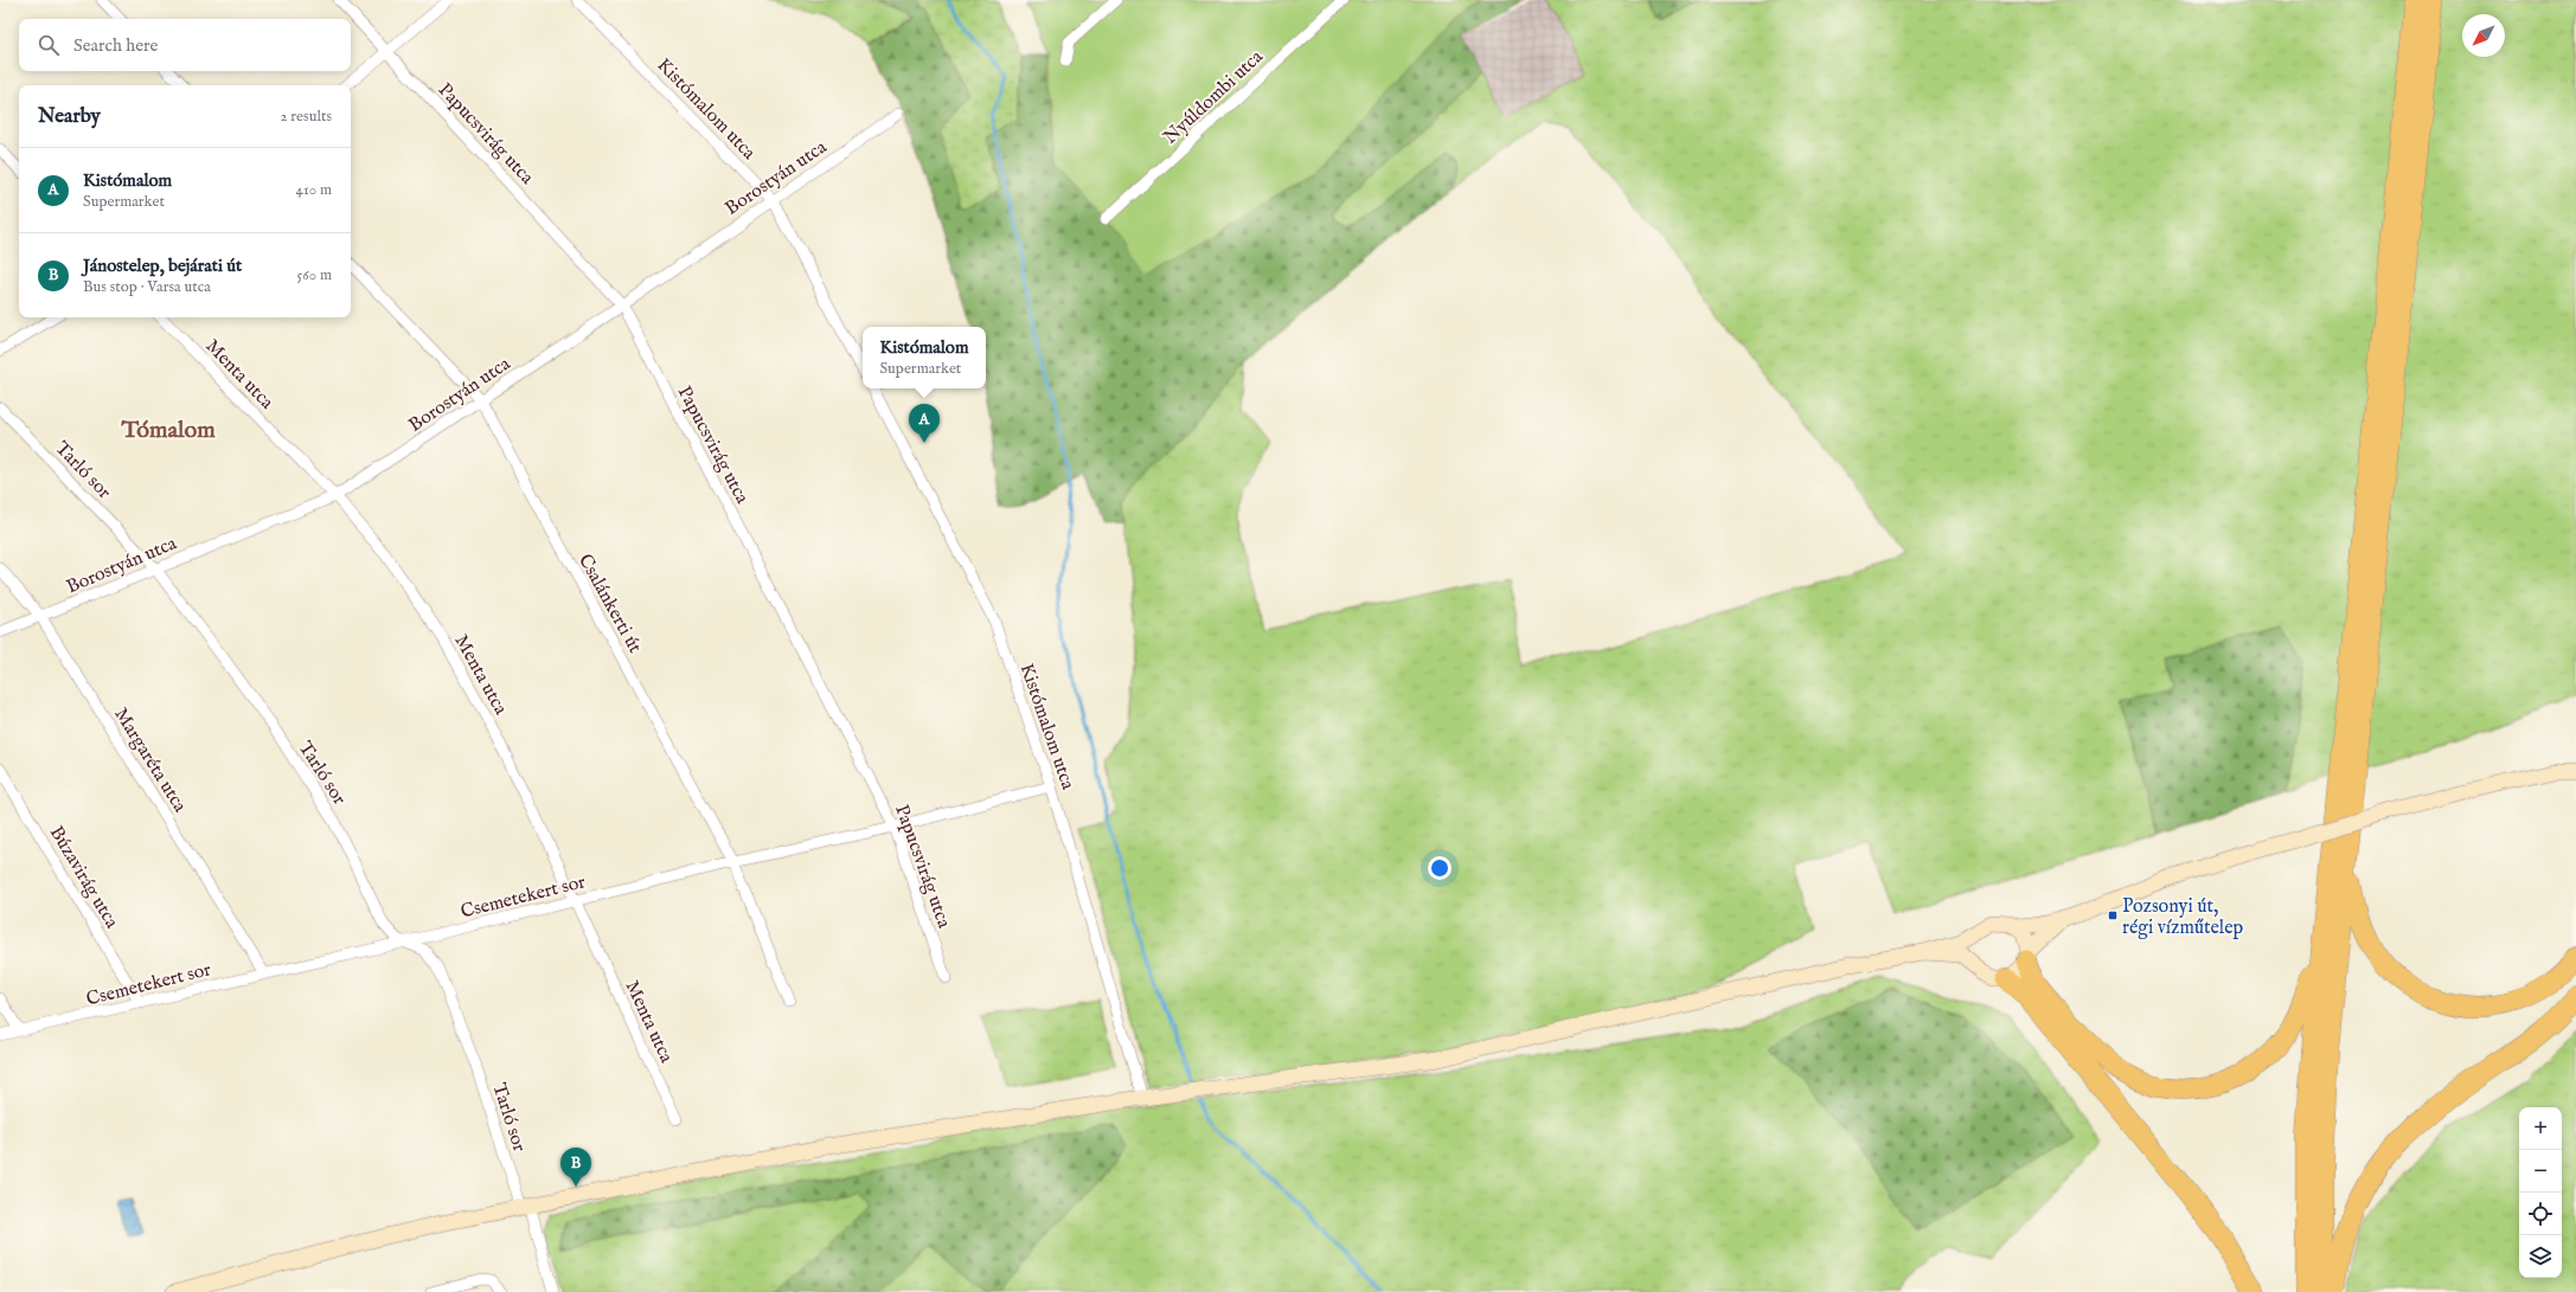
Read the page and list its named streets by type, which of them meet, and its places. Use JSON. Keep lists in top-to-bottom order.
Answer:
{
  "streets": {
    "street": [
      "Nyúldombi utca",
      "Kistómalom utca",
      "Papucsvirág utca",
      "Borostyán utca",
      "Menta utca",
      "Tarló sor",
      "Csalánkerti út",
      "Margaréta utca",
      "Búzavirág utca",
      "Csemetekert sor"
    ]
  },
  "crossings": [
    ["Kistómalom utca", "Borostyán utca"],
    ["Kistómalom utca", "Csemetekert sor"],
    ["Papucsvirág utca", "Borostyán utca"],
    ["Papucsvirág utca", "Csemetekert sor"],
    ["Borostyán utca", "Menta utca"],
    ["Borostyán utca", "Tarló sor"],
    ["Borostyán utca", "Csalánkerti út"],
    ["Borostyán utca", "Margaréta utca"],
    ["Menta utca", "Csemetekert sor"],
    ["Tarló sor", "Csemetekert sor"],
    ["Csalánkerti út", "Csemetekert sor"],
    ["Margaréta utca", "Csemetekert sor"],
    ["Búzavirág utca", "Csemetekert sor"]
  ],
  "districts": ["Tómalom"],
  "places": {
    "transit": ["Pozsonyi út, régi vízműtelep"]
  },
  "north": "bottom left",
  "page": {
    "search": "Search here",
    "heading": ["Nearby", "2 results"],
    "list": [
      {
        "mark": "A",
        "name": "Kistómalom",
        "note": "Supermarket",
        "value": "410 m"
      },
      {
        "mark": "B",
        "name": "Jánostelep, bejárati út",
        "note": "Bus stop · Varsa utca",
        "value": "560 m"
      }
    ],
    "popup": ["Kistómalom", "Supermarket"],
    "pins": ["A", "B"],
    "map_buttons": ["+", "−"]
  }
}
